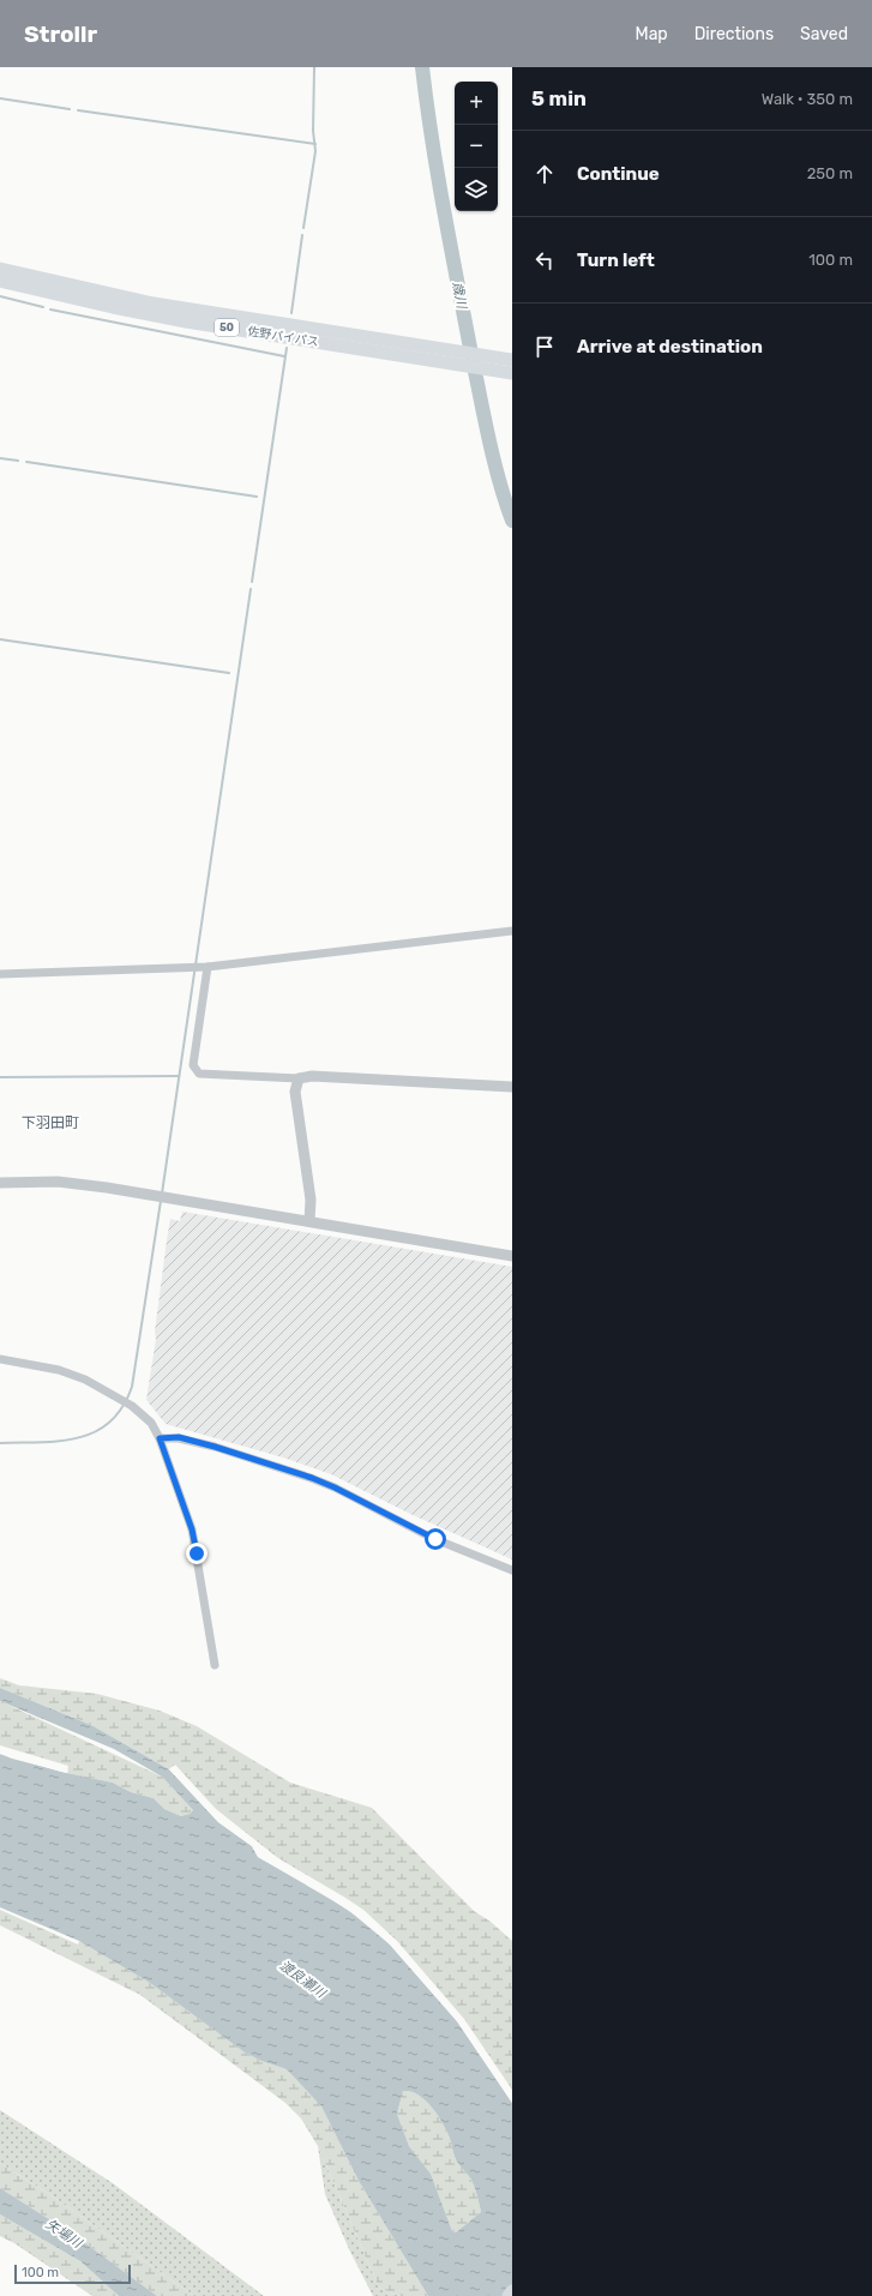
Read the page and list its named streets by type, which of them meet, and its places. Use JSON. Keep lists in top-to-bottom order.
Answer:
{
  "streets": {
    "main road": ["50", "佐野バイパス"]
  },
  "districts": ["下羽田町"],
  "water": ["歳川", "渡良瀬川", "矢場川"],
  "scale_bar": "100 m",
  "page": {
    "header": "Strollr",
    "nav": ["Map", "Directions", "Saved"],
    "heading": ["5 min", "Walk · 350 m"],
    "map_buttons": ["+", "−"],
    "list": [
      ["Continue", "250 m"],
      ["Turn left", "100 m"],
      "Arrive at destination"
    ],
    "scale": "100 m"
  }
}
